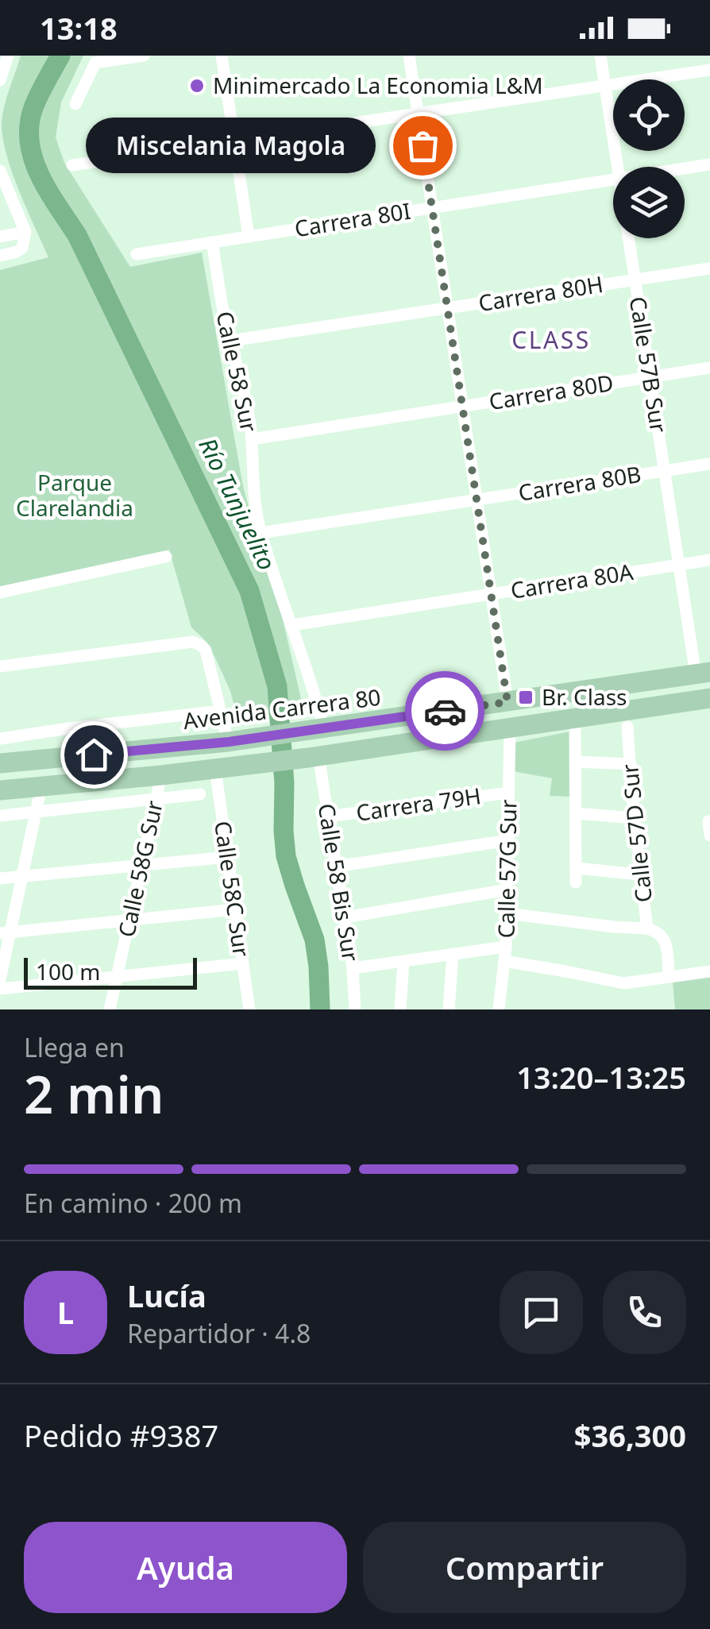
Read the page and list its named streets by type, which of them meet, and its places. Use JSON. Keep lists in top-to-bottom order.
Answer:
{
  "streets": {
    "main road": ["Avenida Carrera 80"],
    "street": [
      "Carrera 80I",
      "Carrera 80H",
      "Calle 57B Sur",
      "Calle 58 Sur",
      "Carrera 80D",
      "Carrera 80B",
      "Carrera 80A",
      "Carrera 79H",
      "Calle 57D Sur",
      "Calle 58G Sur",
      "Calle 57G Sur",
      "Calle 58 Bis Sur",
      "Calle 58C Sur"
    ]
  },
  "crossings": [
    ["Carrera 80I", "Calle 58 Sur"],
    ["Carrera 80H", "Calle 57B Sur"],
    ["Carrera 80H", "Calle 58 Sur"],
    ["Calle 57B Sur", "Carrera 80D"],
    ["Calle 57B Sur", "Carrera 80B"],
    ["Calle 57B Sur", "Carrera 80A"],
    ["Calle 57B Sur", "Avenida Carrera 80"],
    ["Calle 58 Sur", "Carrera 80D"],
    ["Calle 58 Sur", "Carrera 80B"],
    ["Calle 58 Sur", "Carrera 80A"],
    ["Calle 58 Sur", "Avenida Carrera 80"],
    ["Carrera 79H", "Calle 57G Sur"],
    ["Carrera 79H", "Calle 58 Bis Sur"]
  ],
  "districts": ["CLASS"],
  "water": ["Río Tunjuelito"],
  "parks": ["Parque Clarelandia"],
  "places": {
    "other": ["Minimercado La Economia L&M", "Miscelania Magola"],
    "transit": ["Br. Class"]
  },
  "scale_bar": "100 m",
  "page": {
    "status": "13:18",
    "bubble": "Miscelania Magola",
    "scale": "100 m",
    "heading": ["2 min", "Llega en", "13:20–13:25"],
    "panel": [
      "Lucía",
      "Repartidor · 4.8",
      "Pedido #9387",
      "$36,300"
    ],
    "bar": "En camino · 200 m",
    "round": "L",
    "buttons": ["Ayuda", "Compartir"]
  }
}
